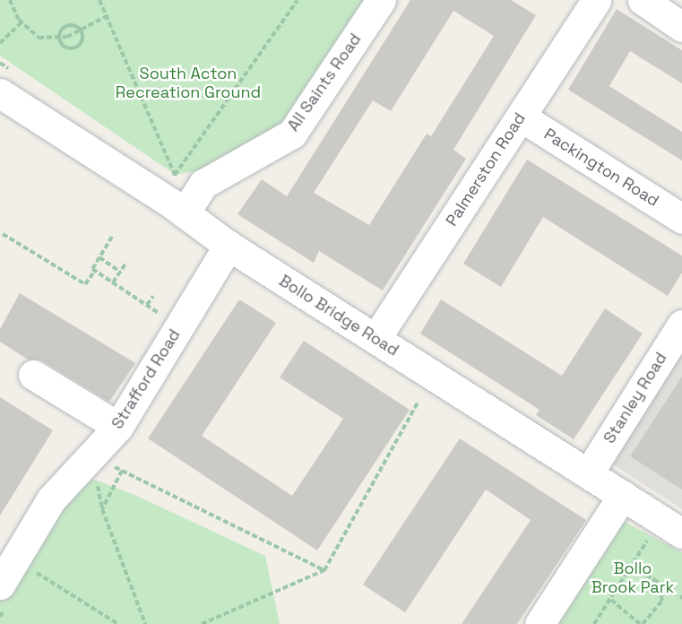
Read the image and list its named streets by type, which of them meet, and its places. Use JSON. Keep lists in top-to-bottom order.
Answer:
{
  "streets": {
    "street": [
      "All Saints Road",
      "Packington Road",
      "Palmerston Road",
      "Bollo Bridge Road",
      "Strafford Road",
      "Stanley Road"
    ]
  },
  "crossings": [
    ["All Saints Road", "Bollo Bridge Road"],
    ["Packington Road", "Palmerston Road"],
    ["Palmerston Road", "Bollo Bridge Road"],
    ["Bollo Bridge Road", "Strafford Road"],
    ["Bollo Bridge Road", "Stanley Road"]
  ],
  "parks": ["South Acton Recreation Ground", "Bollo Brook Park"]
}
